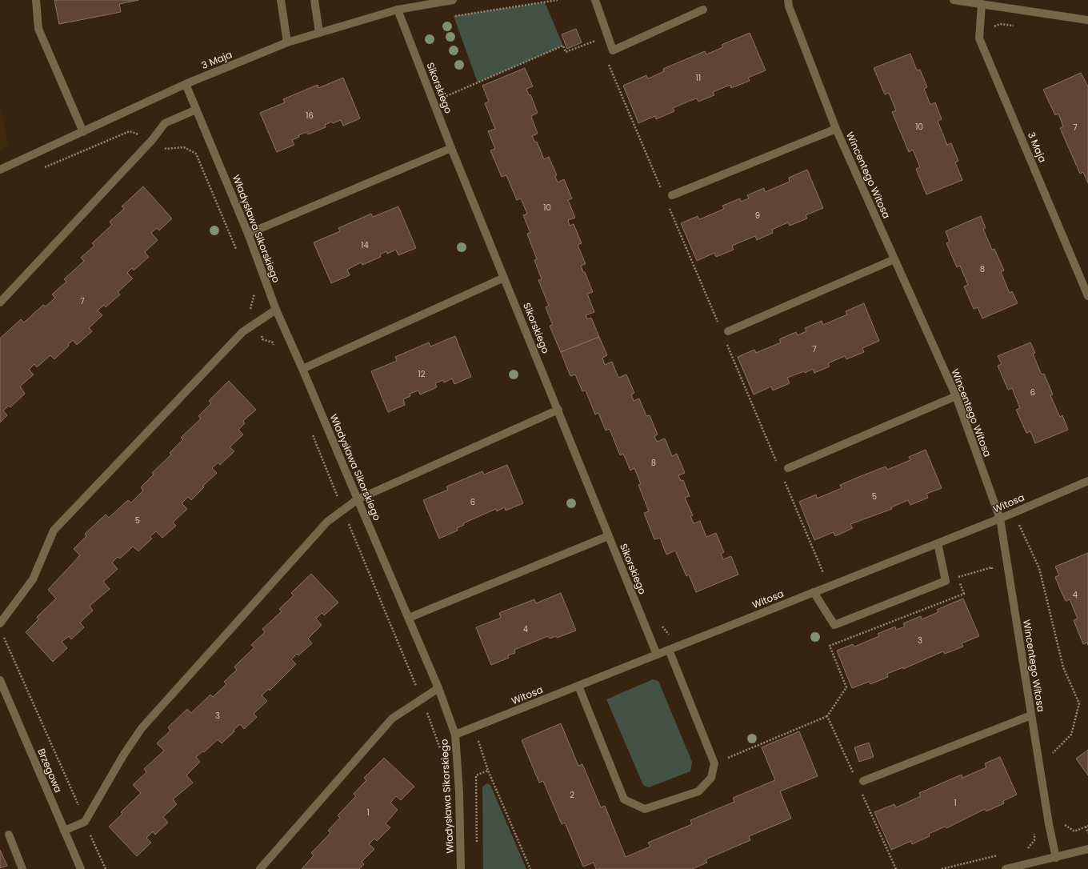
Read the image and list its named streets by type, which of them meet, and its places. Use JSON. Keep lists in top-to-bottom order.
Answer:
{
  "streets": {
    "street": [
      "3 Maja",
      "Sikorskiego",
      "Wincentego Witosa",
      "Władysława Sikorskiego",
      "Witosa",
      "Brzegowa"
    ]
  },
  "crossings": [
    ["3 Maja", "Sikorskiego"],
    ["3 Maja", "Władysława Sikorskiego"],
    ["Sikorskiego", "Witosa"],
    ["Wincentego Witosa", "Witosa"],
    ["Władysława Sikorskiego", "Witosa"]
  ],
  "house_numbers": [
    "11",
    "16",
    "10",
    "7",
    "10",
    "9",
    "14",
    "8",
    "7",
    "7",
    "12",
    "6",
    "8",
    "5",
    "6",
    "5",
    "4",
    "4",
    "3",
    "3",
    "2",
    "1",
    "1"
  ]
}
